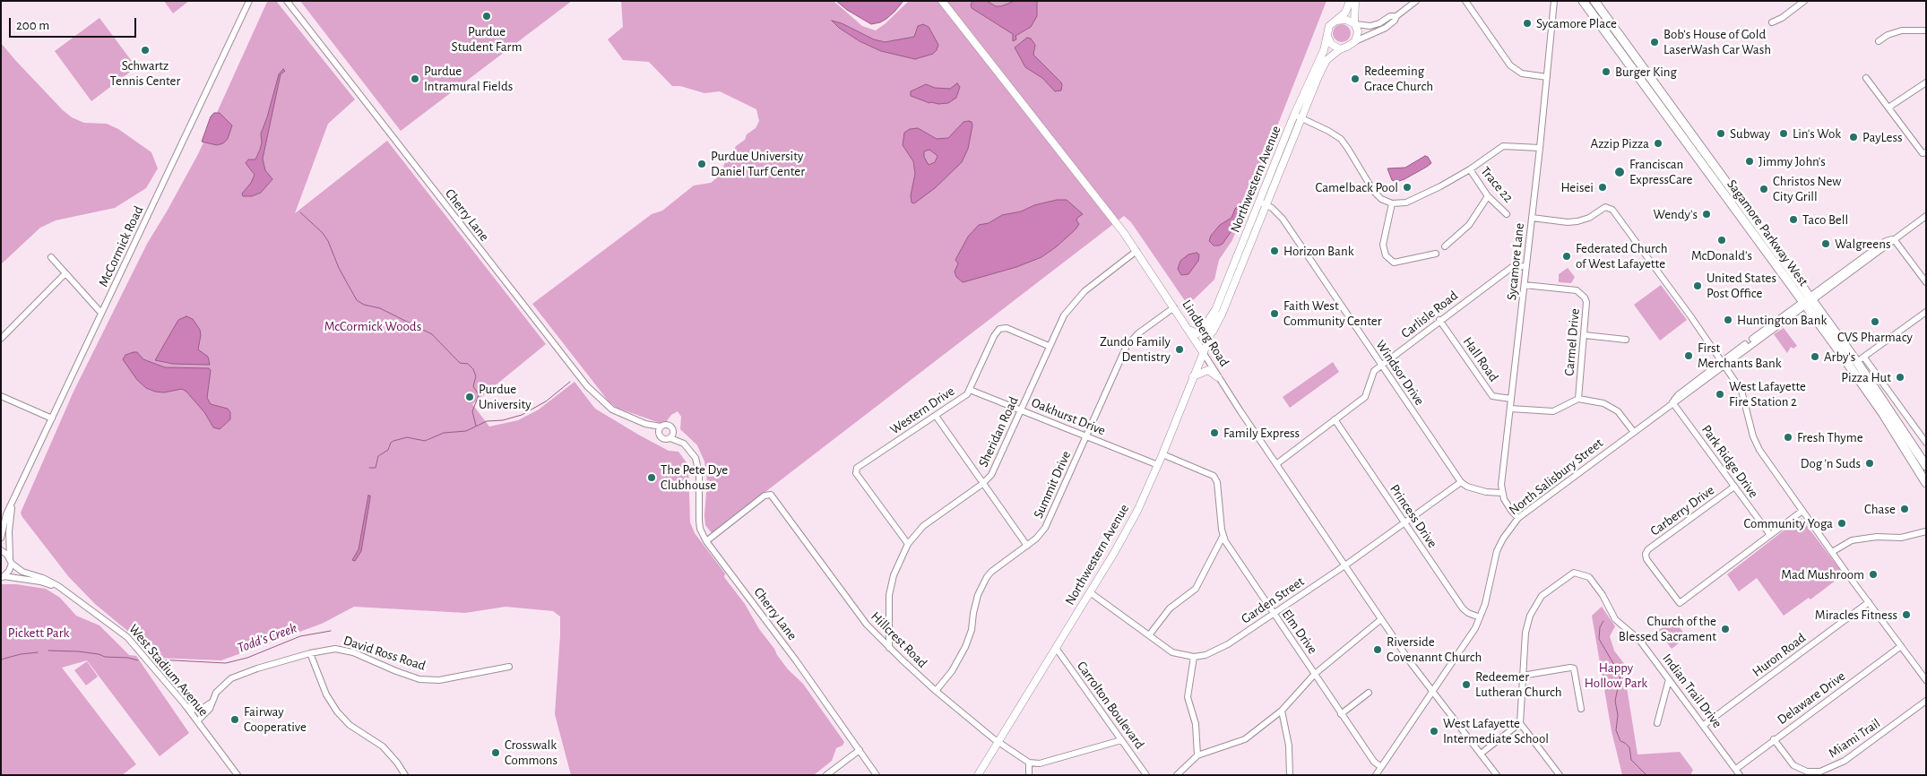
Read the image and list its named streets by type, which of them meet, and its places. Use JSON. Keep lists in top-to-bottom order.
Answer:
{
  "streets": {
    "highway": ["Sagamore Parkway West"],
    "main road": ["Northwestern Avenue", "Lindberg Road"],
    "street": [
      "Trace 22",
      "Cherry Lane",
      "McCormick Road",
      "Sycamore Lane",
      "Carlisle Road",
      "Carmel Drive",
      "Hall Road",
      "Windsor Drive",
      "Western Drive",
      "Oakhurst Drive",
      "Sheridan Road",
      "Park Ridge Drive",
      "North Salisbury Street",
      "Summit Drive",
      "Carberry Drive",
      "Princess Drive",
      "Garden Street",
      "Elm Drive",
      "Hillcrest Road",
      "David Ross Road",
      "Huron Road",
      "West Stadium Avenue",
      "Indian Trail Drive",
      "Delaware Drive",
      "Carrolton Boulevard",
      "Miami Trail"
    ]
  },
  "crossings": [
    ["Northwestern Avenue", "Lindberg Road"],
    ["Northwestern Avenue", "Windsor Drive"],
    ["Northwestern Avenue", "Oakhurst Drive"],
    ["Northwestern Avenue", "Garden Street"],
    ["Northwestern Avenue", "Elm Drive"],
    ["Northwestern Avenue", "Hillcrest Road"],
    ["Northwestern Avenue", "Carrolton Boulevard"],
    ["Cherry Lane", "Hillcrest Road"],
    ["Sagamore Parkway West", "North Salisbury Street"],
    ["McCormick Road", "West Stadium Avenue"],
    ["Sycamore Lane", "Carlisle Road"],
    ["Sycamore Lane", "Carmel Drive"],
    ["Sycamore Lane", "Hall Road"],
    ["Carlisle Road", "Lindberg Road"],
    ["Carlisle Road", "Hall Road"],
    ["Carlisle Road", "Windsor Drive"],
    ["Carlisle Road", "Princess Drive"],
    ["Lindberg Road", "Sheridan Road"],
    ["Lindberg Road", "North Salisbury Street"],
    ["Lindberg Road", "Summit Drive"],
    ["Lindberg Road", "Garden Street"],
    ["Windsor Drive", "Garden Street"],
    ["Western Drive", "Oakhurst Drive"],
    ["Western Drive", "Sheridan Road"],
    ["Oakhurst Drive", "Sheridan Road"],
    ["Oakhurst Drive", "Summit Drive"],
    ["Sheridan Road", "Hillcrest Road"],
    ["Park Ridge Drive", "North Salisbury Street"],
    ["Park Ridge Drive", "Carberry Drive"],
    ["North Salisbury Street", "Princess Drive"],
    ["North Salisbury Street", "Elm Drive"],
    ["Summit Drive", "Hillcrest Road"],
    ["Princess Drive", "Garden Street"],
    ["Garden Street", "Elm Drive"],
    ["David Ross Road", "West Stadium Avenue"],
    ["Huron Road", "Indian Trail Drive"],
    ["Indian Trail Drive", "Delaware Drive"],
    ["Delaware Drive", "Miami Trail"]
  ],
  "water": ["Todd's Creek"],
  "parks": ["McCormick Woods", "Pickett Park", "Happy Hollow Park"],
  "places": [
    "Purdue Student Farm",
    "Sycamore Place",
    "Bob's House of Gold LaserWash Car Wash",
    "Schwartz Tennis Center",
    "Burger King",
    "Purdue Intramural Fields",
    "Redeeming Grace Church",
    "Subway",
    "Lin's Wok",
    "PayLess",
    "Azzip Pizza",
    "Jimmy John's",
    "Purdue University Daniel Turf Center",
    "Franciscan ExpressCare",
    "Camelback Pool",
    "Heisei",
    "Christos New City Grill",
    "Wendy's",
    "Taco Bell",
    "McDonald's",
    "Walgreens",
    "Horizon Bank",
    "Federated Church of West Lafayette",
    "United States Post Office",
    "Faith West Community Center",
    "Huntington Bank",
    "CVS Pharmacy",
    "Zundo Family Dentistry",
    "First Merchants Bank",
    "Arby's",
    "Pizza Hut",
    "West Lafayette Fire Station 2",
    "Purdue University",
    "Family Express",
    "Fresh Thyme",
    "Dog 'n Suds",
    "The Pete Dye Clubhouse",
    "Chase",
    "Community Yoga",
    "Mad Mushroom",
    "Miracles Fitness",
    "Church of the Blessed Sacrament",
    "Riverside Covenannt Church",
    "Redeemer Lutheran Church",
    "Fairway Cooperative",
    "West Lafayette Intermediate School",
    "Crosswalk Commons"
  ],
  "scale_bar": "200 m"
}
